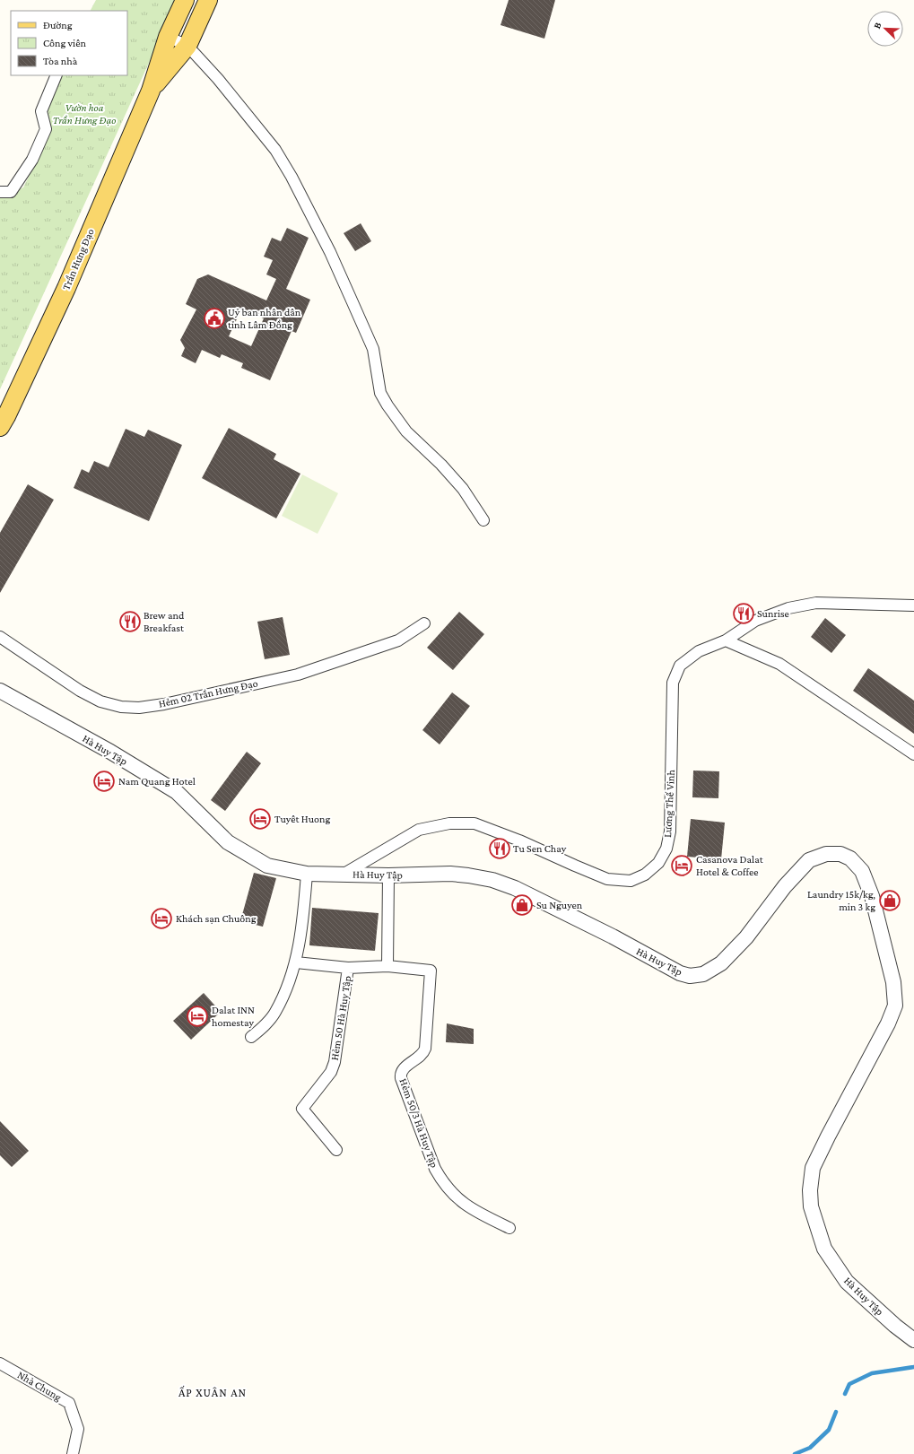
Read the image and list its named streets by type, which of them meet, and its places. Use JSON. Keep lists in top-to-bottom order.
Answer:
{
  "streets": {
    "main road": ["Trần Hưng Đạo"],
    "street": [
      "Hẻm 02 Trần Hưng Đạo",
      "Hà Huy Tập",
      "Lương Thế Vinh",
      "Hẻm 50 Hà Huy Tập",
      "Hẻm 50/3 Hà Huy Tập",
      "Nhà Chung"
    ]
  },
  "crossings": [
    ["Hà Huy Tập", "Lương Thế Vinh"],
    ["Hẻm 50 Hà Huy Tập", "Hẻm 50/3 Hà Huy Tập"]
  ],
  "districts": ["ẤP XUÂN AN"],
  "parks": ["Vườn hoa Trần Hưng Đạo"],
  "places": {
    "public building": ["Uỷ ban nhân dân tỉnh Lâm Đồng"],
    "restaurant": ["Sunrise", "Brew and Breakfast", "Tu Sen Chay"],
    "hotel": [
      "Nam Quang Hotel",
      "Tuyêt Huong",
      "Casanova Dalat Hotel & Coffee",
      "Khách sạn Chuông",
      "Dalat INN homestay"
    ],
    "shop": ["Laundry 15k/kg, min 3 kg", "Su Nguyen"]
  },
  "legend": ["Đường", "Công viên", "Tòa nhà"],
  "north": "top left"
}
